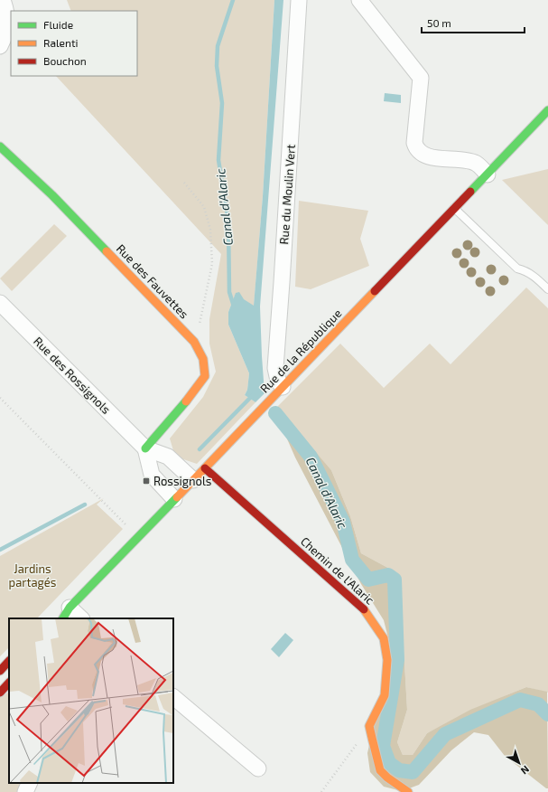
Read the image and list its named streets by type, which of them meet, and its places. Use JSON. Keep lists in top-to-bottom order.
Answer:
{
  "streets": {
    "street": [
      "Rue du Moulin Vert",
      "Rue des Fauvettes",
      "Rue de la République",
      "Rue des Rossignols",
      "Chemin de l'Alaric"
    ]
  },
  "crossings": [
    ["Rue du Moulin Vert", "Rue de la République"],
    ["Rue des Fauvettes", "Rue des Rossignols"],
    ["Rue de la République", "Rue des Rossignols"],
    ["Rue de la République", "Chemin de l'Alaric"]
  ],
  "water": ["Canal d'Alaric"],
  "parks": ["Jardins partagés"],
  "places": {
    "transit": ["Rossignols"]
  },
  "legend": ["Fluide", "Ralenti", "Bouchon"],
  "scale_bar": "50 m",
  "north": "bottom right"
}
